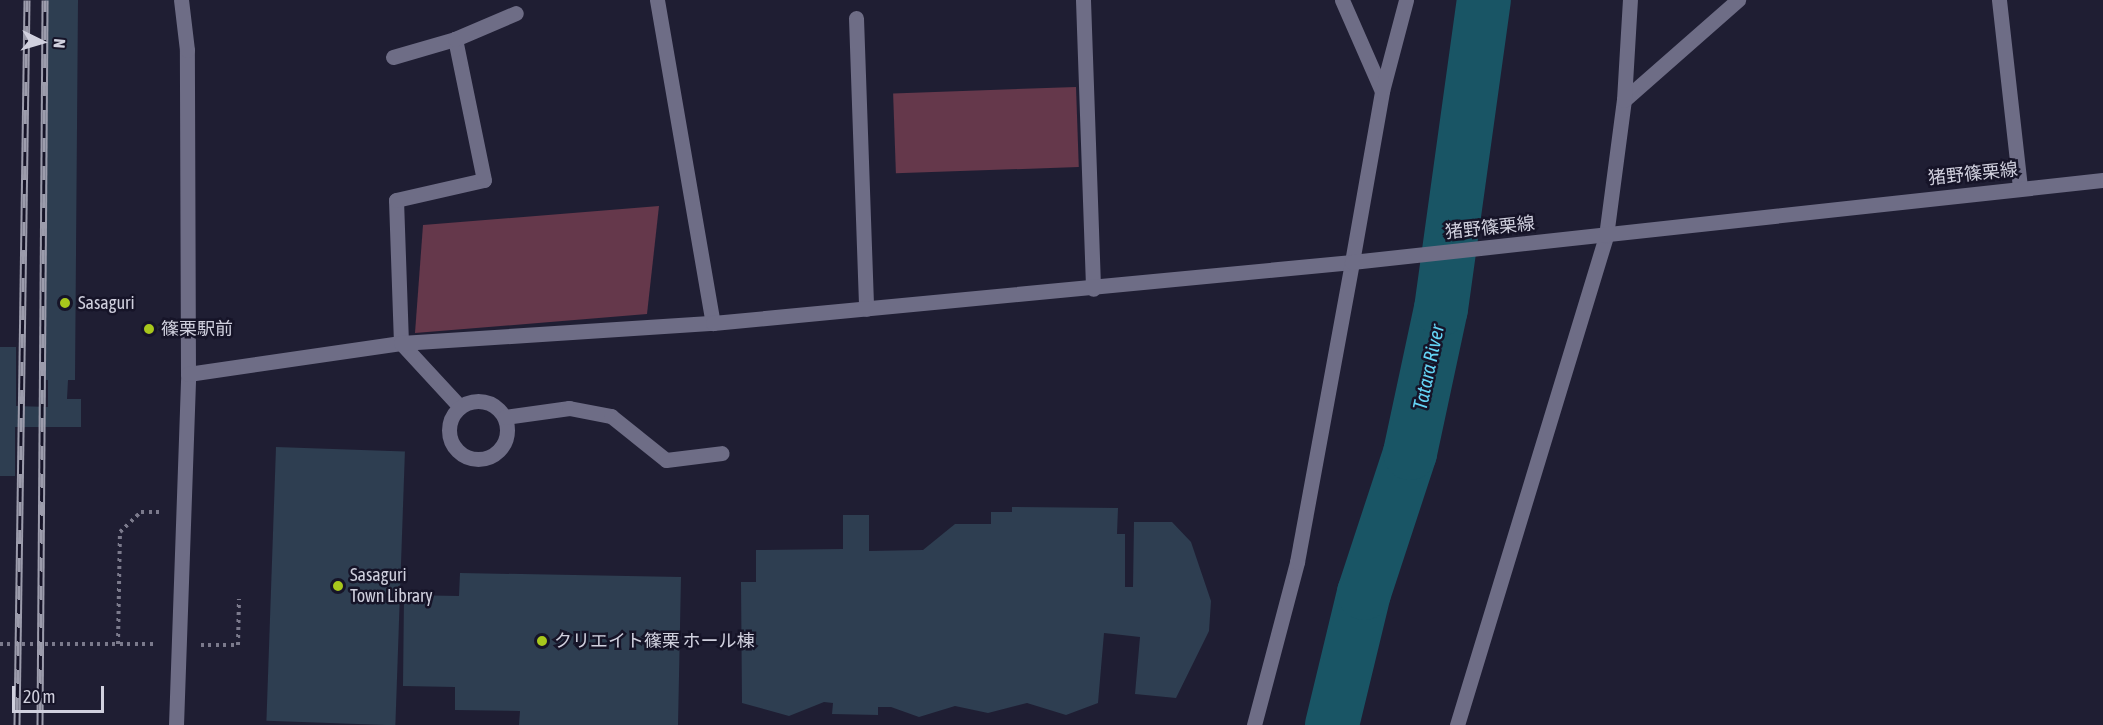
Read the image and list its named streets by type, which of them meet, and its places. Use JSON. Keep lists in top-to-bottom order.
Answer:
{
  "streets": {
    "street": ["猪野篠栗線"]
  },
  "water": ["Tatara River"],
  "places": [
    "Sasaguri",
    "篠栗駅前",
    "Sasaguri Town Library",
    "クリエイト篠栗 ホール棟"
  ],
  "scale_bar": "20 m",
  "north": "right"
}
